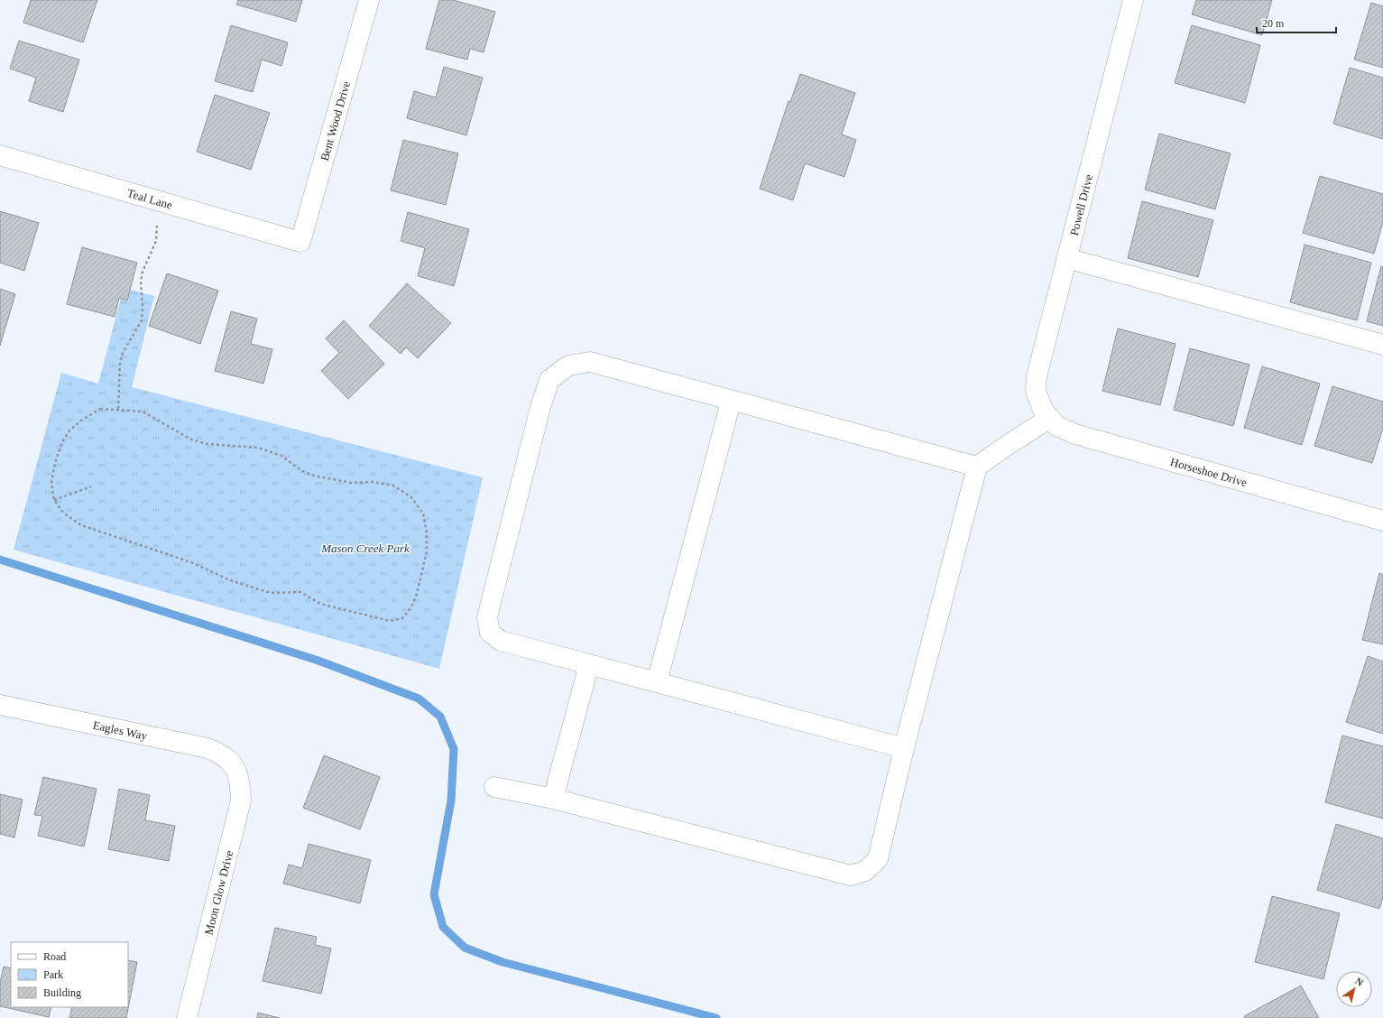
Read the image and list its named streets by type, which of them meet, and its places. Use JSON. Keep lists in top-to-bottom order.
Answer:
{
  "streets": {
    "street": [
      "Bent Wood Drive",
      "Teal Lane",
      "Powell Drive",
      "Horseshoe Drive",
      "Eagles Way",
      "Moon Glow Drive"
    ]
  },
  "crossings": [
    ["Bent Wood Drive", "Teal Lane"],
    ["Powell Drive", "Horseshoe Drive"],
    ["Eagles Way", "Moon Glow Drive"]
  ],
  "parks": ["Mason Creek Park"],
  "legend": ["Road", "Park", "Building"],
  "scale_bar": "20 m",
  "north": "top right"
}
